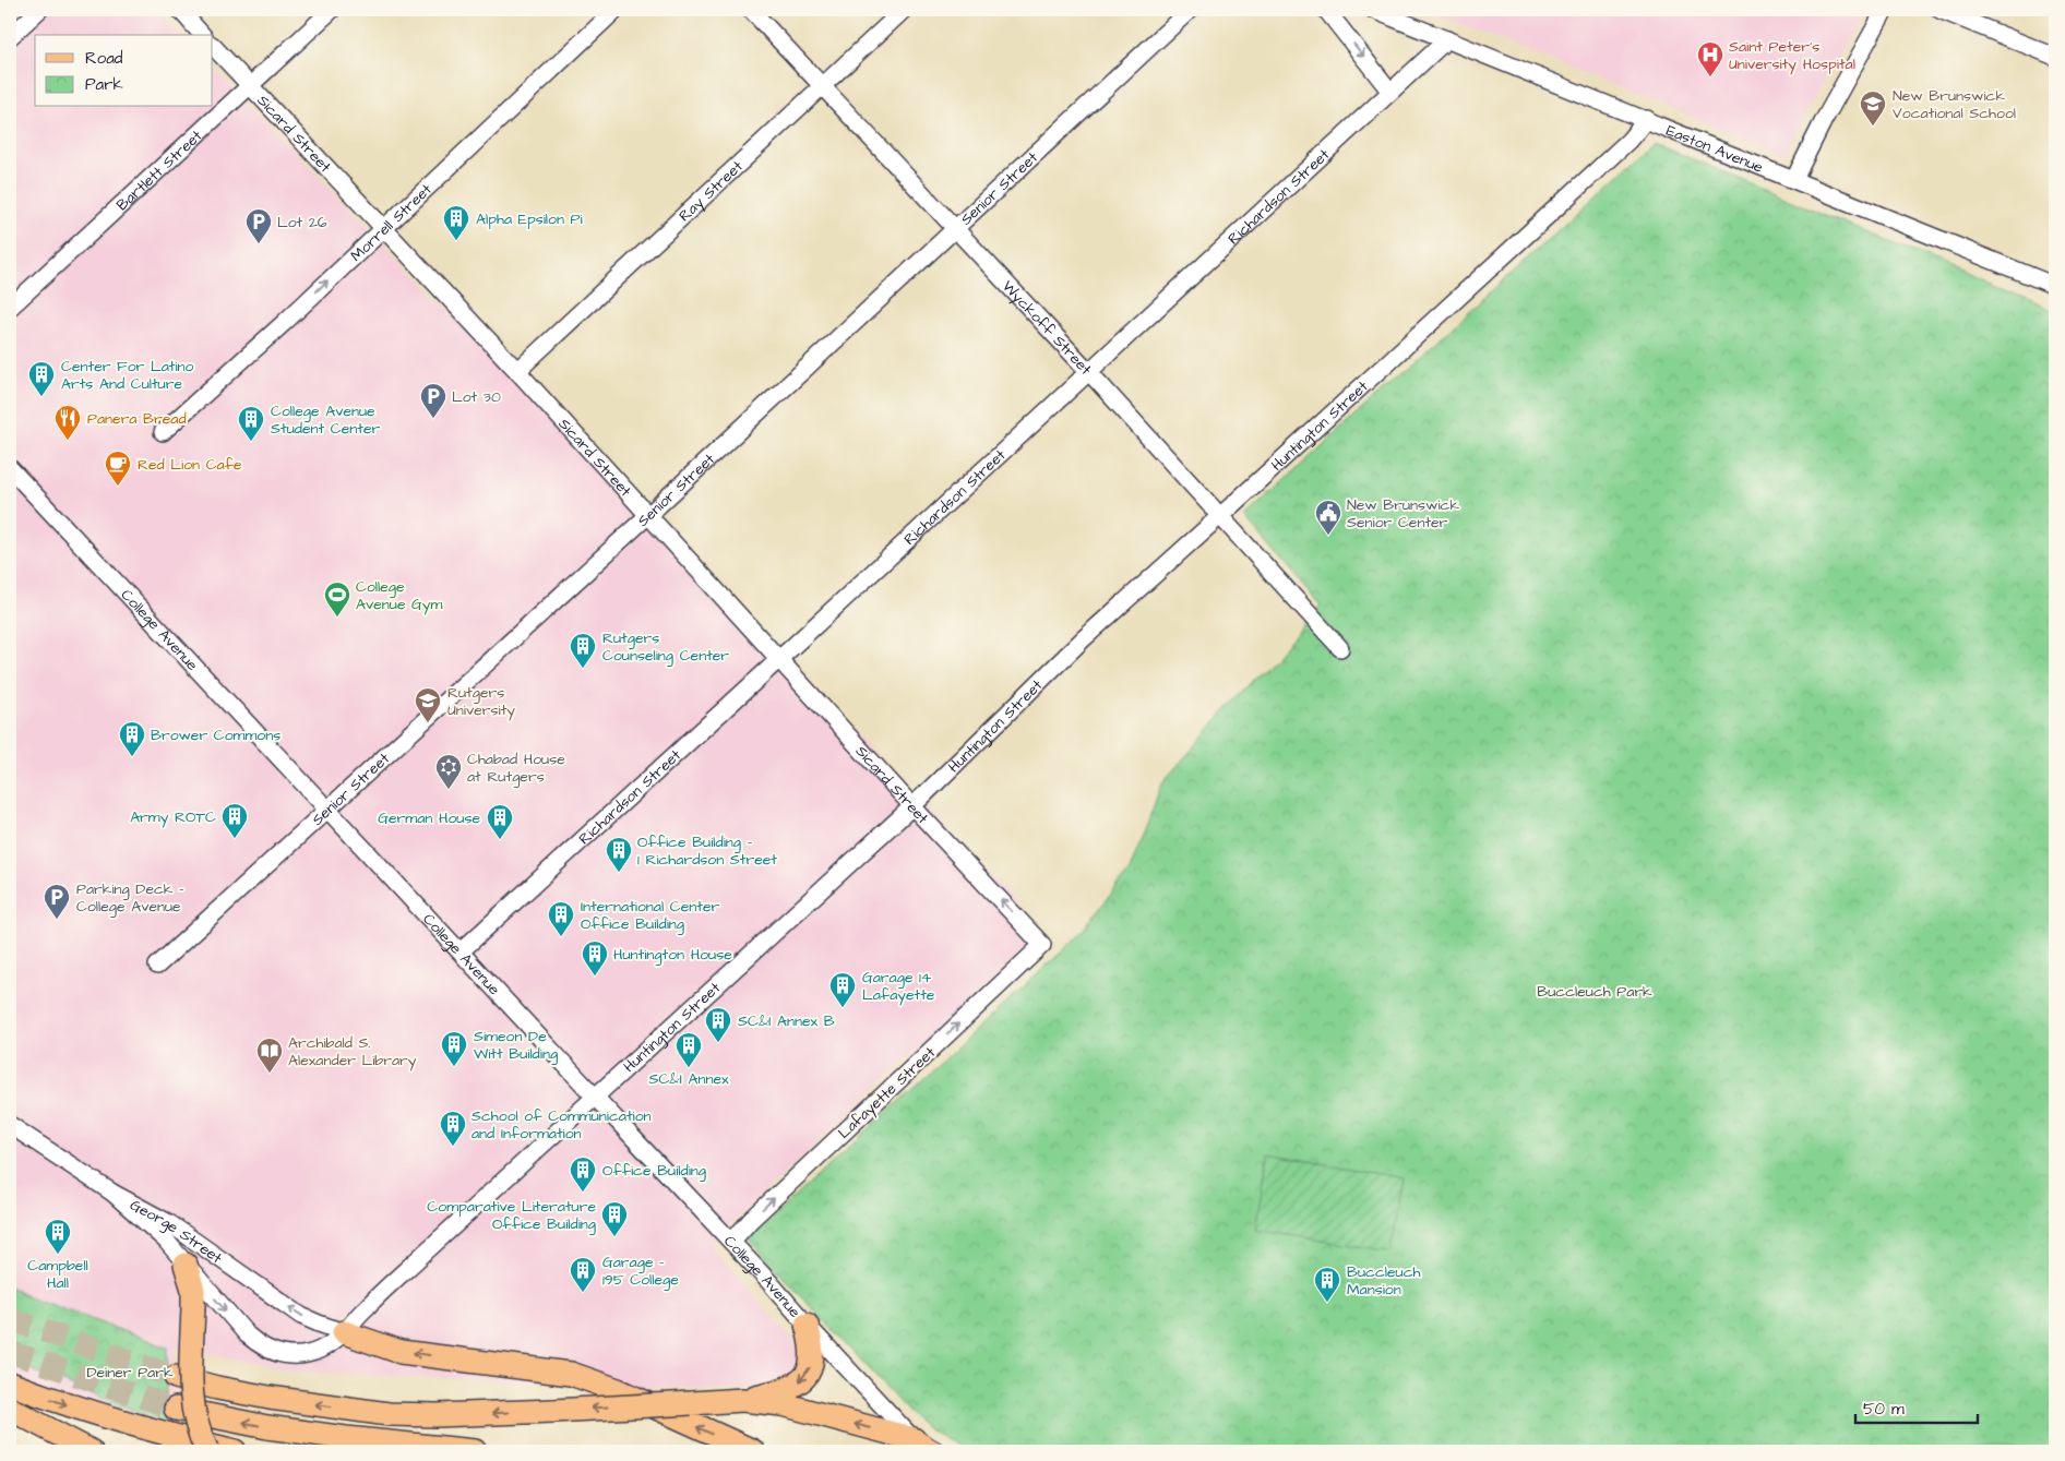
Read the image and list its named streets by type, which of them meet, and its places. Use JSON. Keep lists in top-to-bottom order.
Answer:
{
  "streets": {
    "street": [
      "Sicard Street",
      "Easton Avenue",
      "Bartlett Street",
      "Senior Street",
      "Ray Street",
      "Richardson Street",
      "Morrell Street",
      "Wyckoff Street",
      "Huntington Street",
      "College Avenue",
      "Lafayette Street",
      "George Street"
    ]
  },
  "crossings": [
    ["Sicard Street", "Bartlett Street"],
    ["Sicard Street", "Senior Street"],
    ["Sicard Street", "Ray Street"],
    ["Sicard Street", "Richardson Street"],
    ["Sicard Street", "Morrell Street"],
    ["Sicard Street", "Huntington Street"],
    ["Sicard Street", "Lafayette Street"],
    ["Easton Avenue", "Richardson Street"],
    ["Easton Avenue", "Huntington Street"],
    ["Senior Street", "Wyckoff Street"],
    ["Senior Street", "College Avenue"],
    ["Ray Street", "Wyckoff Street"],
    ["Richardson Street", "Wyckoff Street"],
    ["Richardson Street", "College Avenue"],
    ["Wyckoff Street", "Huntington Street"],
    ["Huntington Street", "College Avenue"],
    ["Huntington Street", "George Street"],
    ["College Avenue", "Lafayette Street"]
  ],
  "one_way": ["Morrell Street", "Lafayette Street", "George Street"],
  "parks": ["Buccleuch Park", "Deiner Park"],
  "places": {
    "hospital": ["Saint Peter's University Hospital"],
    "school or university": ["New Brunswick Vocational School", "Rutgers University"],
    "building": [
      "Alpha Epsilon Pi",
      "Center For Latino Arts And Culture",
      "College Avenue Student Center",
      "Rutgers Counseling Center",
      "Brower Commons",
      "Army ROTC",
      "German House",
      "Office Building - 1 Richardson Street",
      "International Center Office Building",
      "Huntington House",
      "Garage 14 Lafayette",
      "SC&I Annex B",
      "Simeon De Witt Building",
      "SC&I Annex",
      "School of Communication and Information",
      "Office Building",
      "Comparative Literature Office Building",
      "Campbell Hall",
      "Garage - 195 College",
      "Buccleuch Mansion"
    ],
    "parking": ["Lot 26", "Lot 30", "Parking Deck - College Avenue"],
    "restaurant": ["Panera Bread"],
    "cafe": ["Red Lion Cafe"],
    "public building": ["New Brunswick Senior Center"],
    "sports": ["College Avenue Gym"],
    "synagogue": ["Chabad House at Rutgers"],
    "library": ["Archibald S. Alexander Library"]
  },
  "legend": ["Road", "Park"],
  "scale_bar": "50 m"
}
